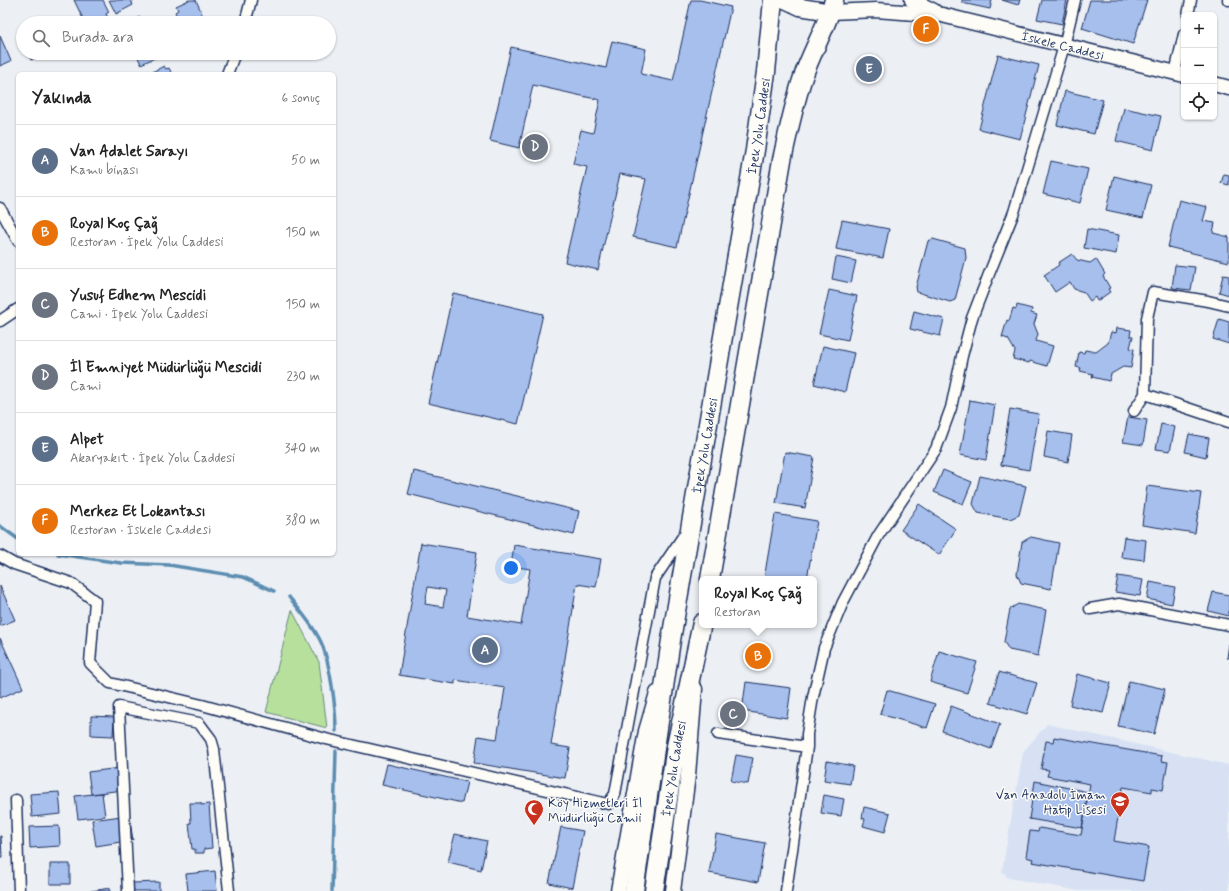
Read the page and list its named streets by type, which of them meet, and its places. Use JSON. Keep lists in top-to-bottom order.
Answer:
{
  "streets": {
    "highway": ["İpek Yolu Caddesi"],
    "street": ["İskele Caddesi"]
  },
  "places": {
    "school or university": ["Van Anadolu İmam Hatip Lisesi"],
    "mosque": ["Köy Hizmetleri İl Müdürlüğü Camii"]
  },
  "page": {
    "map_buttons": ["+", "−"],
    "pins": [
      "F",
      "E",
      "D",
      "A",
      "B",
      "C"
    ],
    "search": "Burada ara",
    "heading": ["Yakında", "6 sonuç"],
    "list": [
      {
        "mark": "A",
        "name": "Van Adalet Sarayı",
        "note": "Kamu binası",
        "value": "50 m"
      },
      {
        "mark": "B",
        "name": "Royal Koç Çağ",
        "note": "Restoran · İpek Yolu Caddesi",
        "value": "150 m"
      },
      {
        "mark": "C",
        "name": "Yusuf Edhem Mescidi",
        "note": "Cami · İpek Yolu Caddesi",
        "value": "150 m"
      },
      {
        "mark": "D",
        "name": "İl Emniyet Müdürlüğü Mescidi",
        "note": "Cami",
        "value": "230 m"
      },
      {
        "mark": "E",
        "name": "Alpet",
        "note": "Akaryakıt · İpek Yolu Caddesi",
        "value": "340 m"
      },
      {
        "mark": "F",
        "name": "Merkez Et Lokantası",
        "note": "Restoran · İskele Caddesi",
        "value": "380 m"
      }
    ],
    "popup": ["Royal Koç Çağ", "Restoran"]
  }
}
